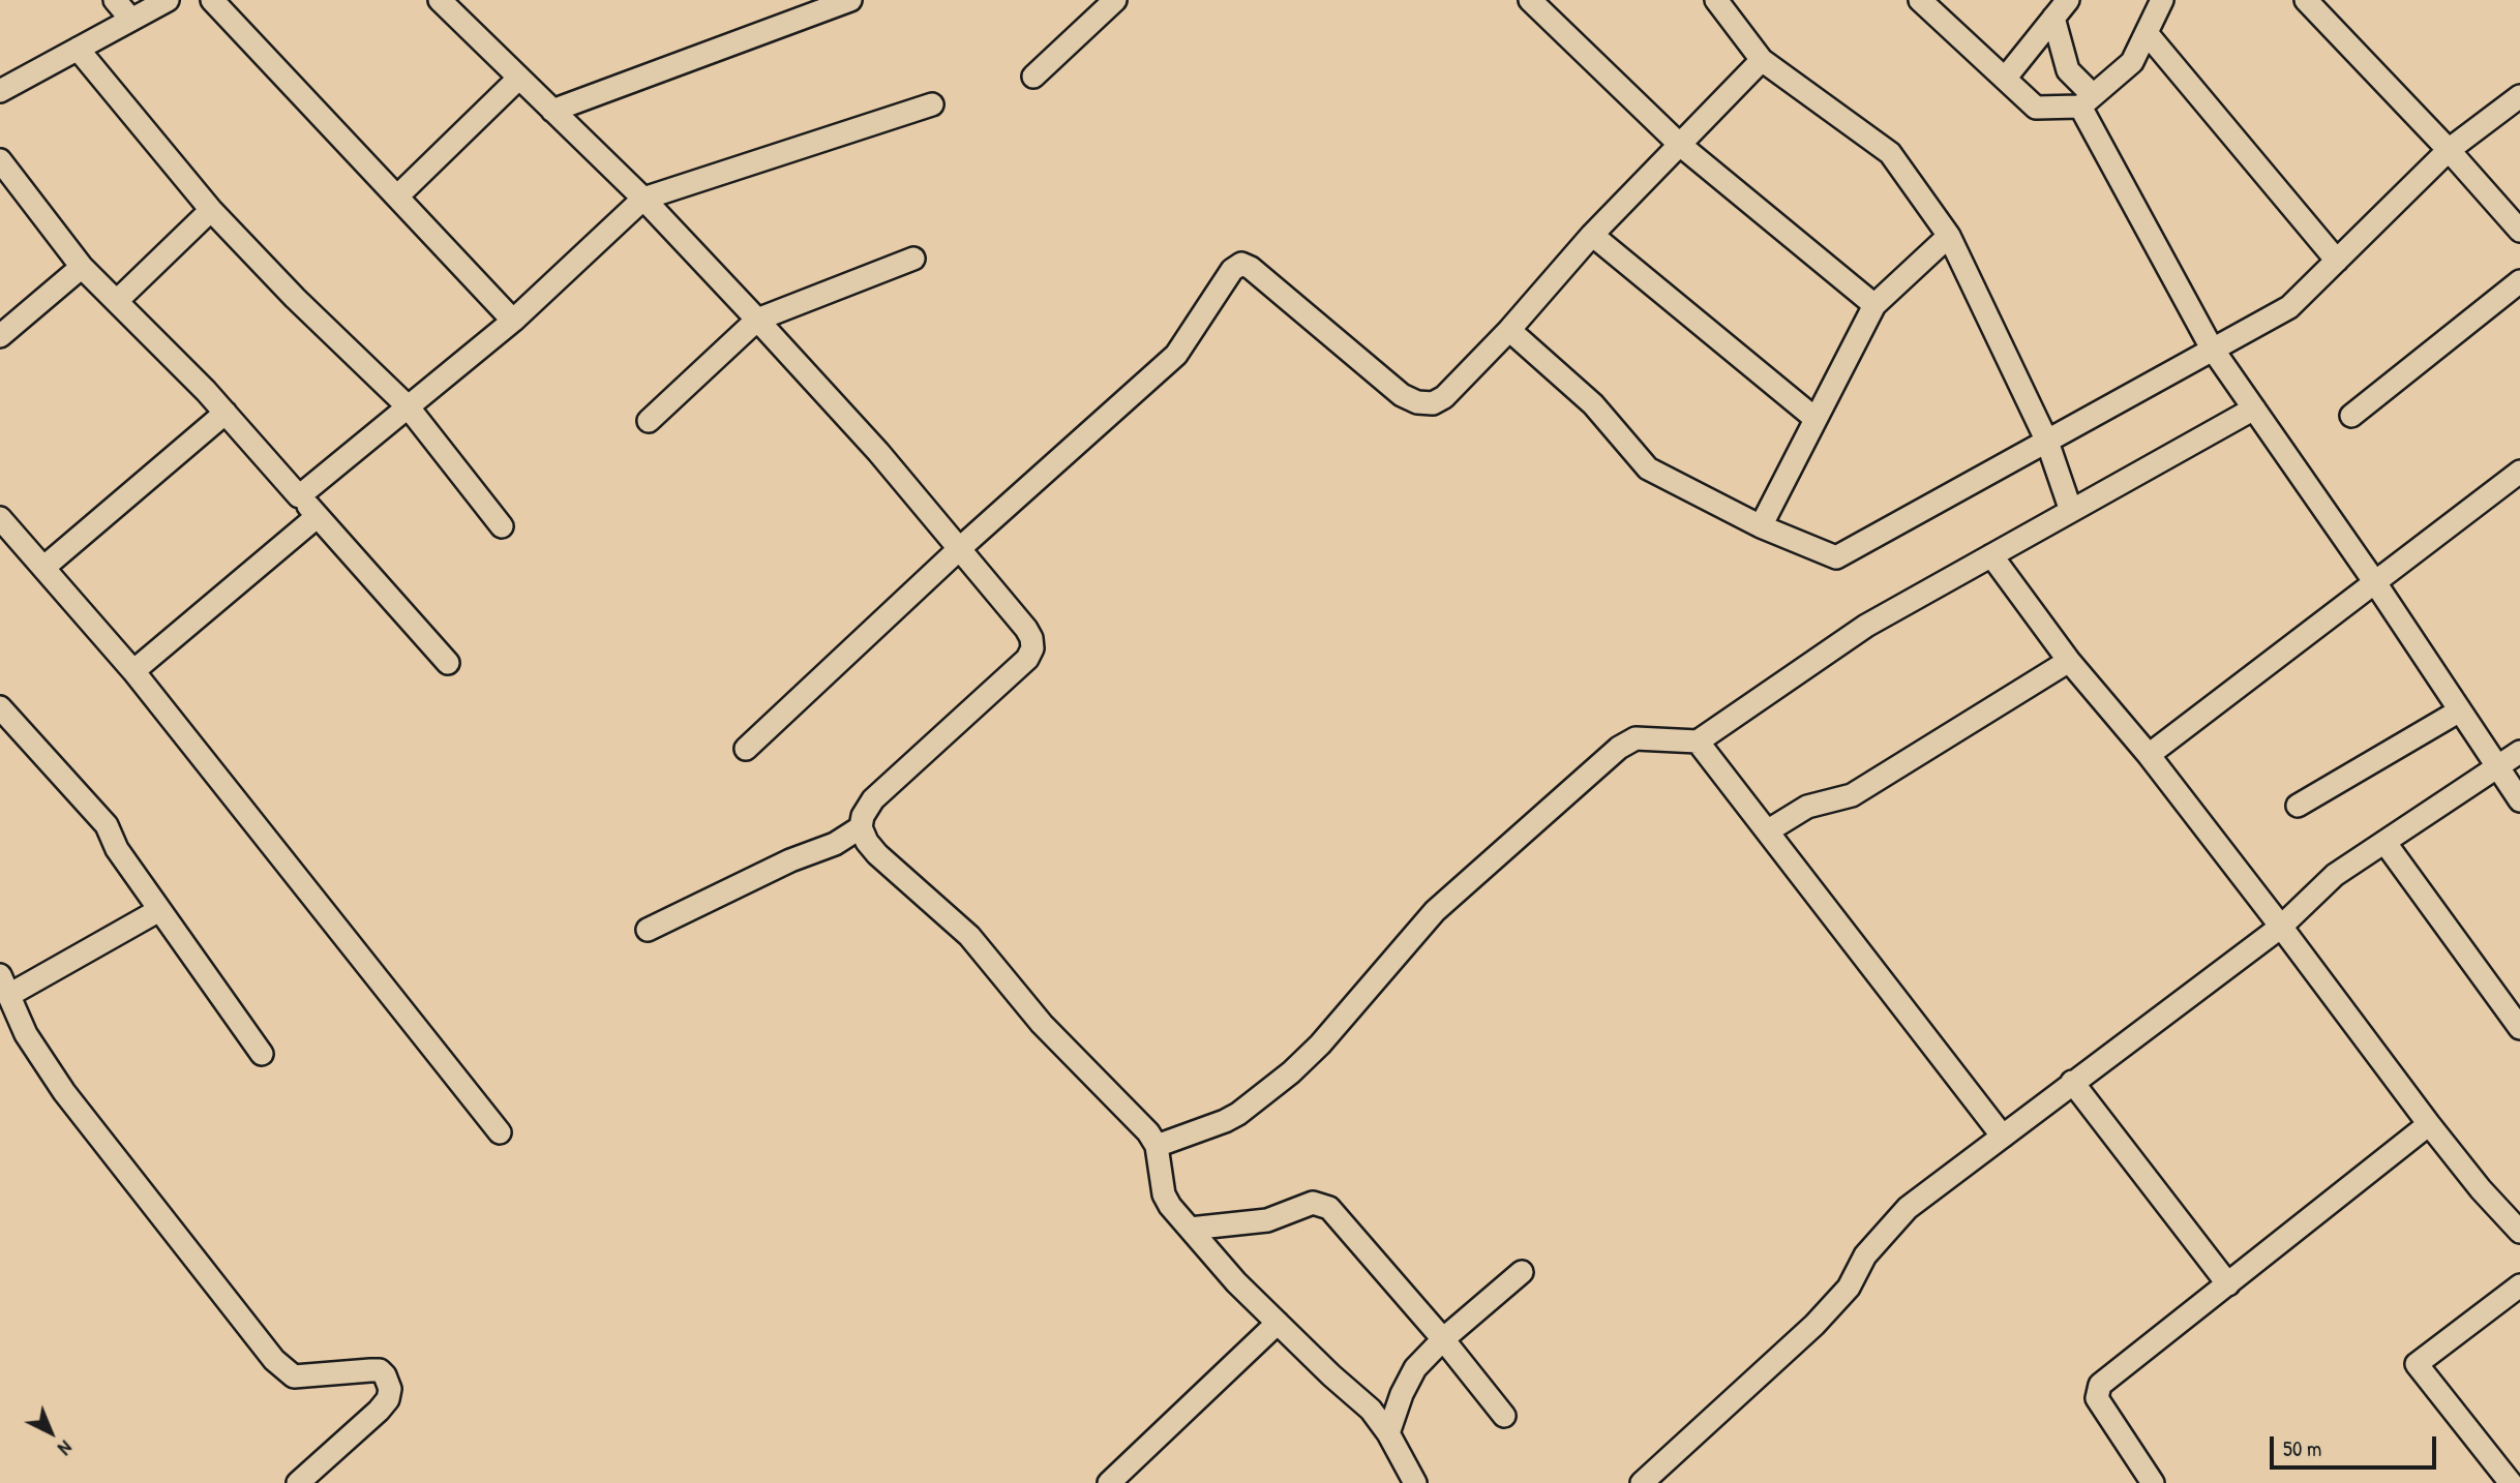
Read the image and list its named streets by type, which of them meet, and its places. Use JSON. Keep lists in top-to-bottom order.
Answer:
{
  "scale_bar": "50 m",
  "north": "bottom right"
}
